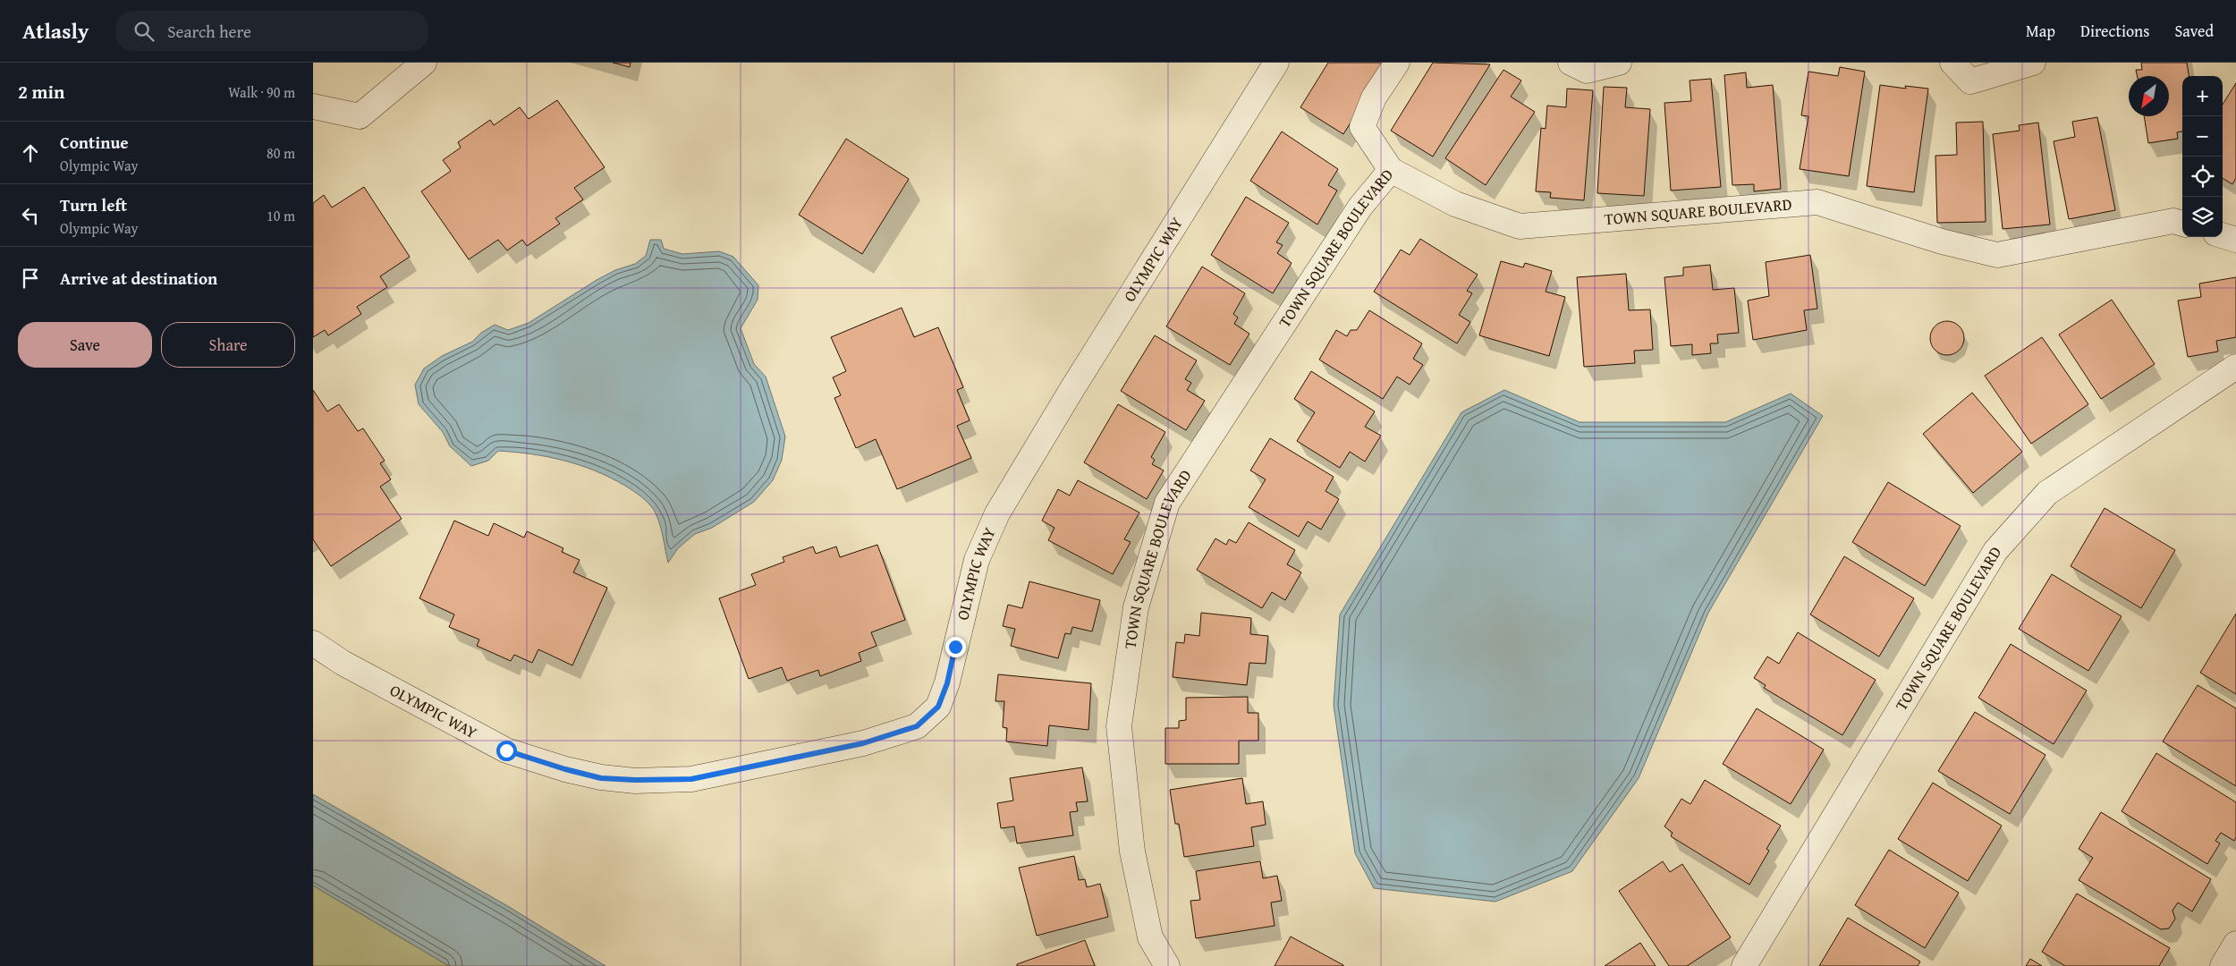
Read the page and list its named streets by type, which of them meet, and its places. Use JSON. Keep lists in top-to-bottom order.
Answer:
{
  "streets": {
    "street": ["TOWN SQUARE BOULEVARD", "OLYMPIC WAY"]
  },
  "north": "bottom left",
  "page": {
    "header": "Atlasly",
    "search": "Search here",
    "nav": ["Map", "Directions", "Saved"],
    "heading": ["2 min", "Walk · 90 m"],
    "map_buttons": ["+", "−"],
    "list": [
      ["Continue", "Olympic Way", "80 m"],
      ["Turn left", "Olympic Way", "10 m"],
      "Arrive at destination"
    ],
    "buttons": ["Save", "Share"]
  }
}
